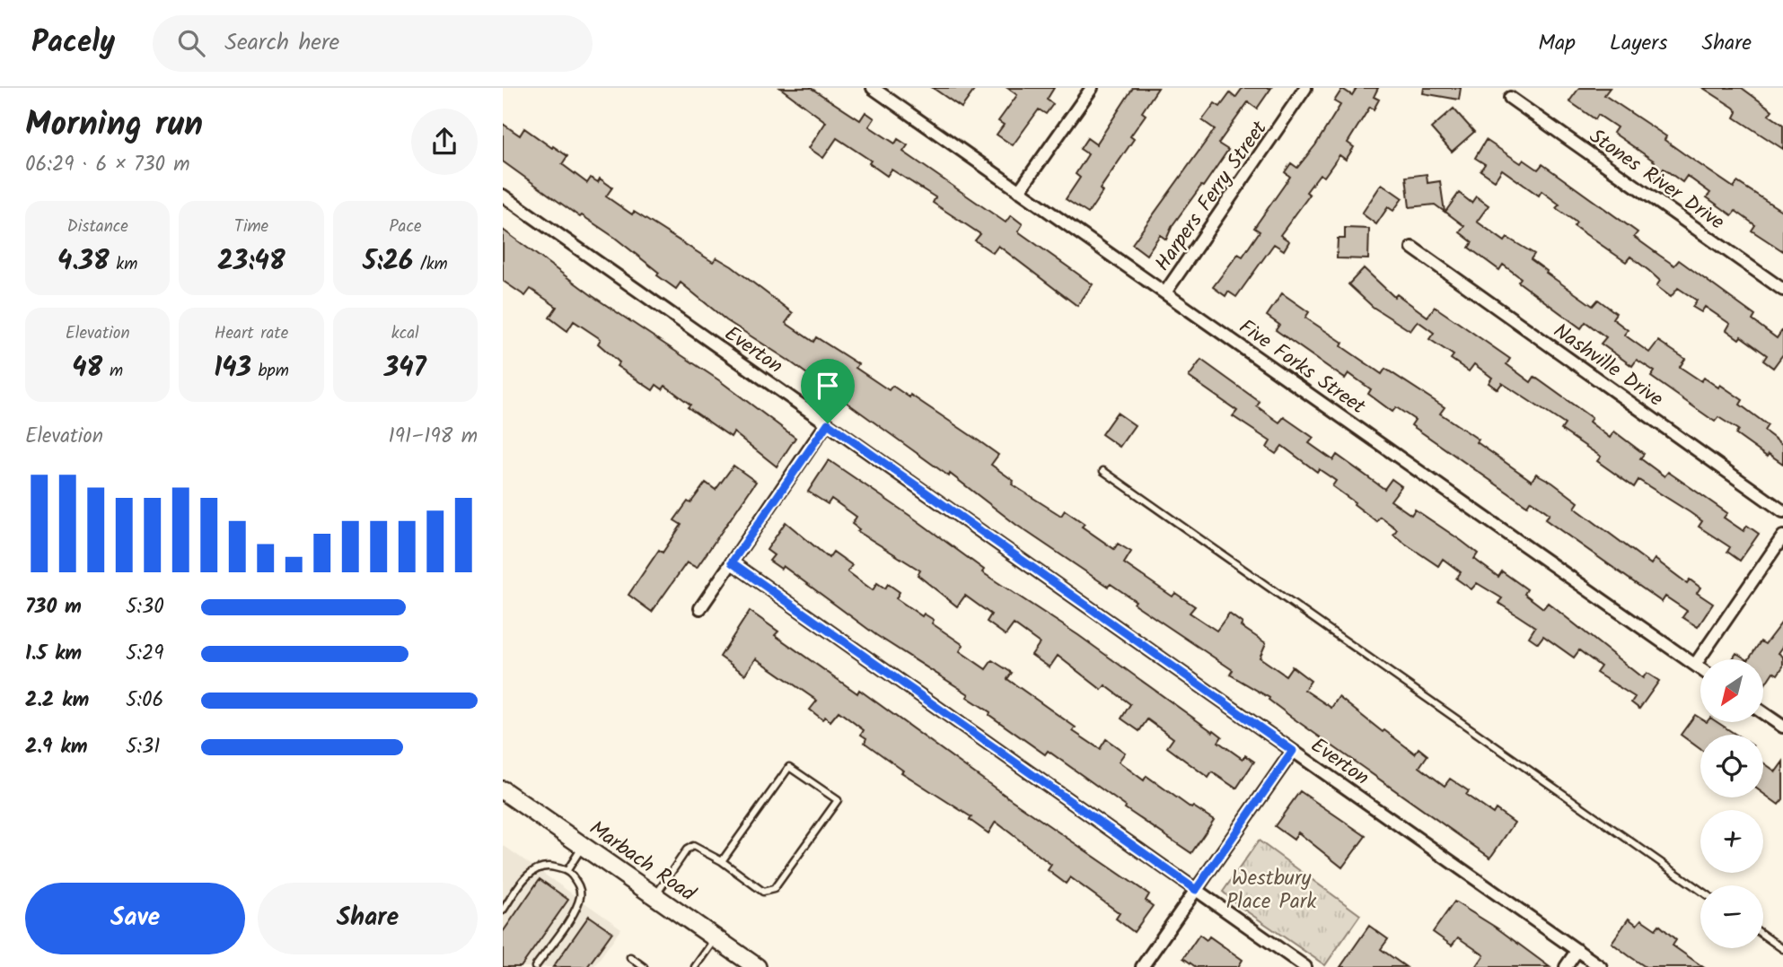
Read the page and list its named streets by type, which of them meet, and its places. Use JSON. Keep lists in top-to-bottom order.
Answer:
{
  "streets": {
    "main road": ["Marbach Road"],
    "street": [
      "Stones River Drive",
      "Harpers Ferry Street",
      "Everton",
      "Nashville Drive",
      "Five Forks Street"
    ]
  },
  "crossings": [
    ["Harpers Ferry Street", "Five Forks Street"]
  ],
  "parks": ["Westbury Place Park"],
  "north": "bottom left",
  "page": {
    "header": "Pacely",
    "search": "Search here",
    "nav": ["Map", "Layers", "Share"],
    "heading": ["Morning run", "06:29 · 6 × 730 m"],
    "stats": [
      ["Distance", "4.38 km"],
      ["Time", "23:48"],
      ["Pace", "5:26 /km"],
      ["Elevation", "48 m"],
      ["Heart rate", "143 bpm"],
      ["kcal", "347"]
    ],
    "chart": ["Elevation", "191–198 m"],
    "list": [
      {
        "name": "730 m",
        "note": "5:30"
      },
      {
        "name": "1.5 km",
        "note": "5:29"
      },
      {
        "name": "2.2 km",
        "note": "5:06"
      },
      {
        "name": "2.9 km",
        "note": "5:31"
      }
    ],
    "map_buttons": ["+", "−"],
    "buttons": ["Save", "Share"]
  }
}
